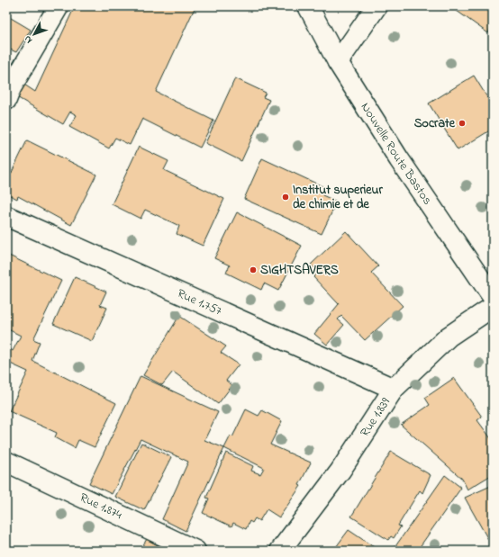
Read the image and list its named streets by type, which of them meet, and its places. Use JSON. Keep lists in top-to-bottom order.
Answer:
{
  "streets": {
    "street": [
      "Nouvelle Route Bastos",
      "Rue 1.757",
      "Rue 1.839",
      "Rue 1.874"
    ]
  },
  "crossings": [
    ["Rue 1.757", "Rue 1.839"]
  ],
  "places": ["Socrate", "Institut superieur de chimie et de", "SIGHTSAVERS"],
  "north": "bottom left"
}
